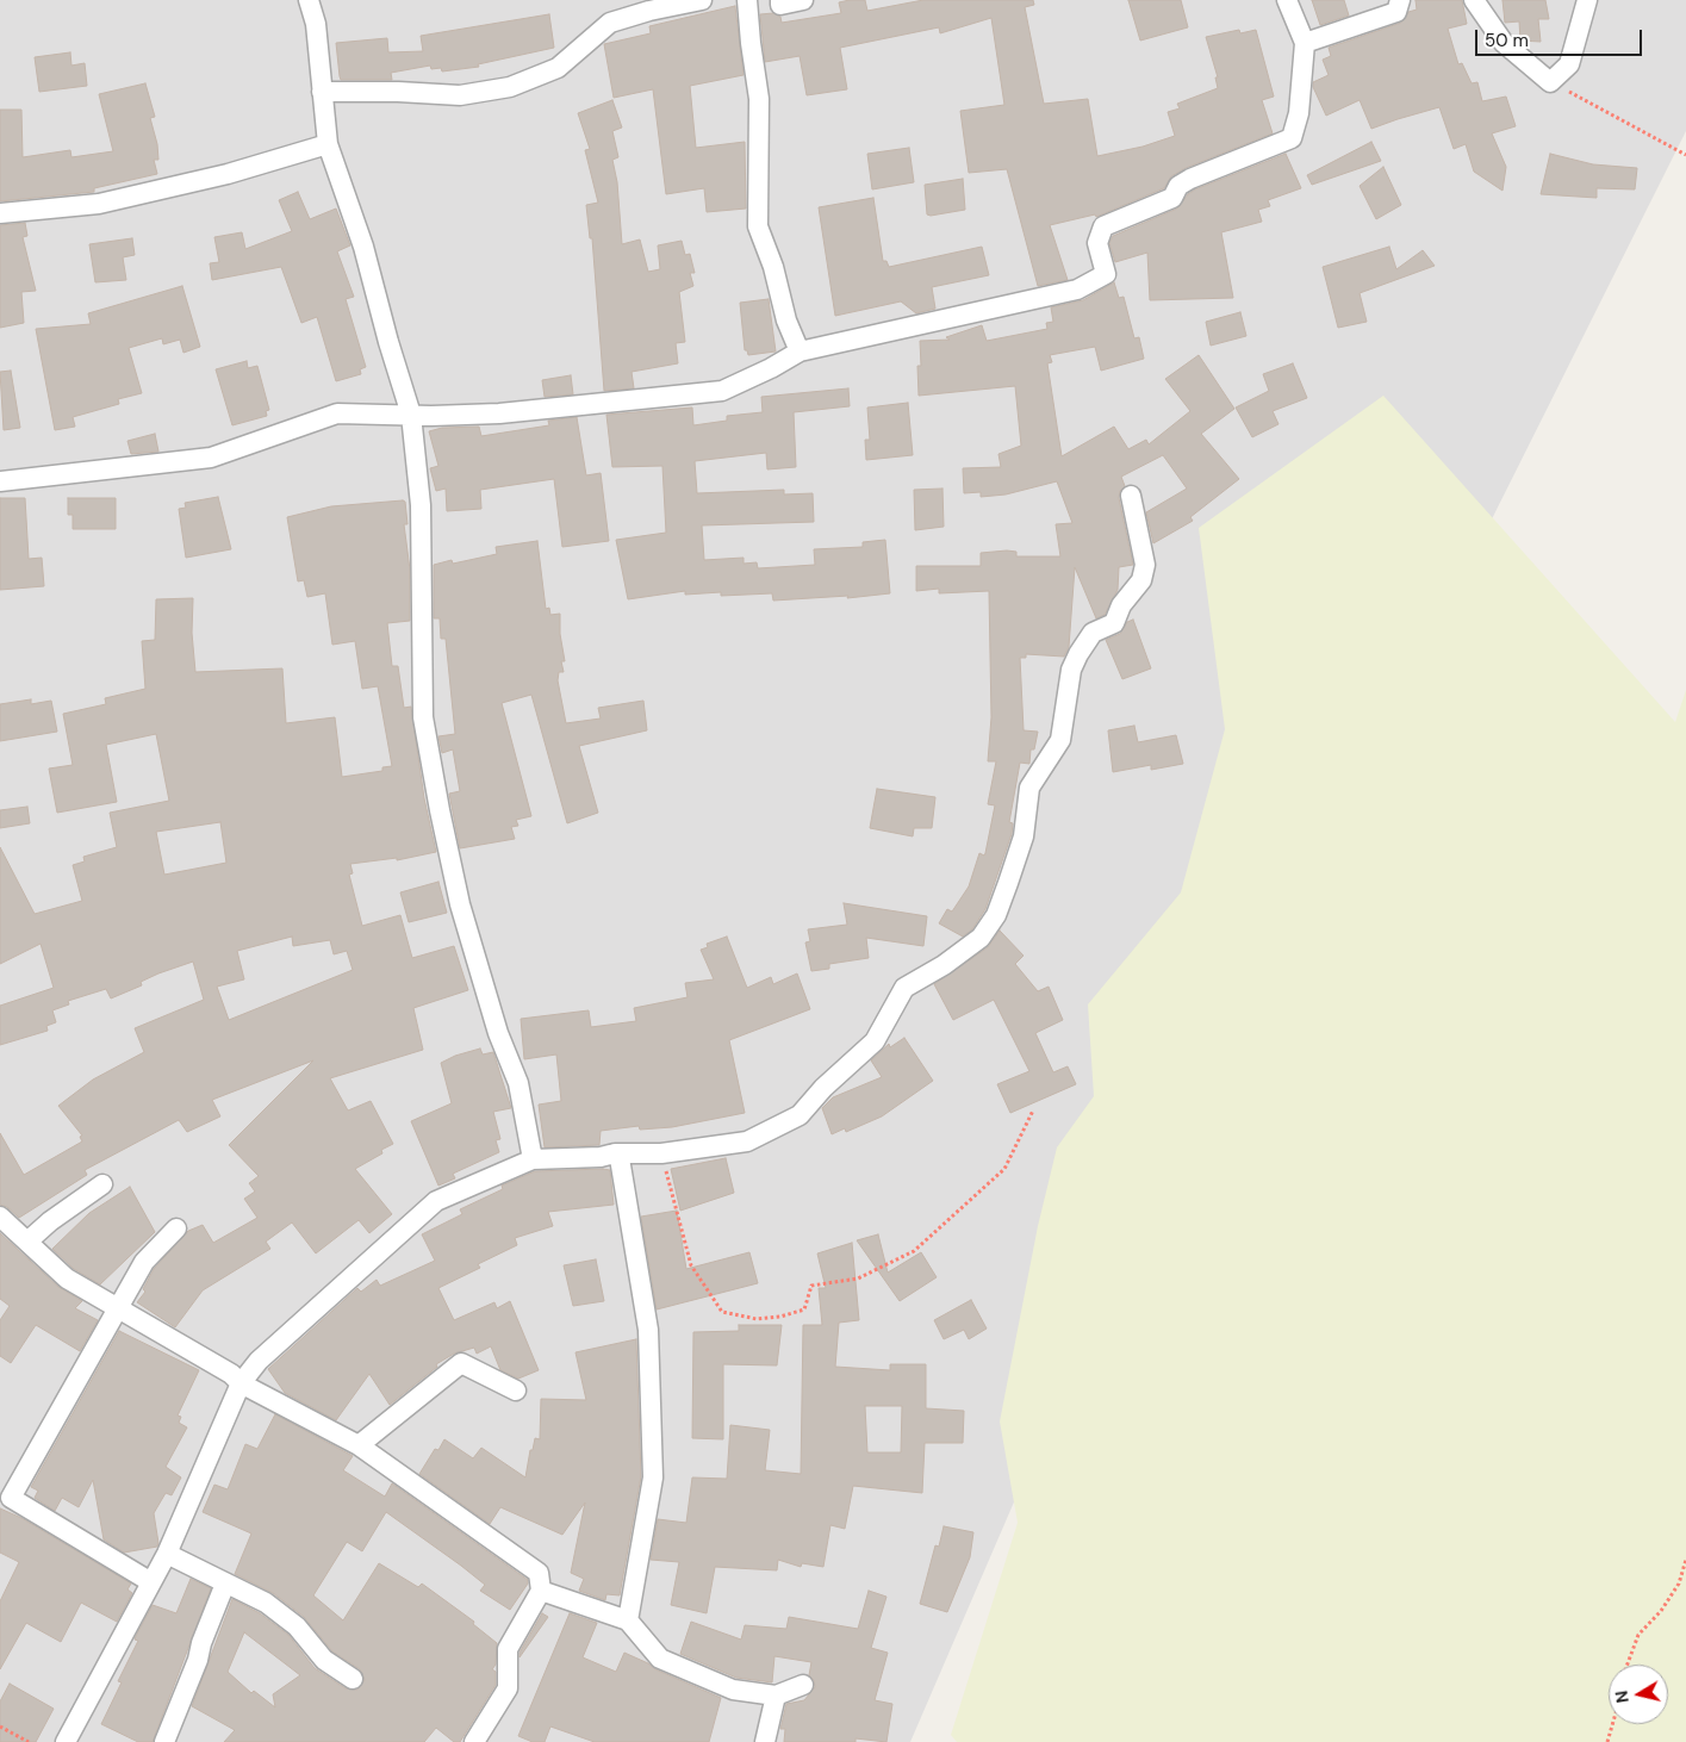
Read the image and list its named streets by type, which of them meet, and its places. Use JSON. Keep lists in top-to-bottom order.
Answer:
{
  "scale_bar": "50 m",
  "north": "left"
}
